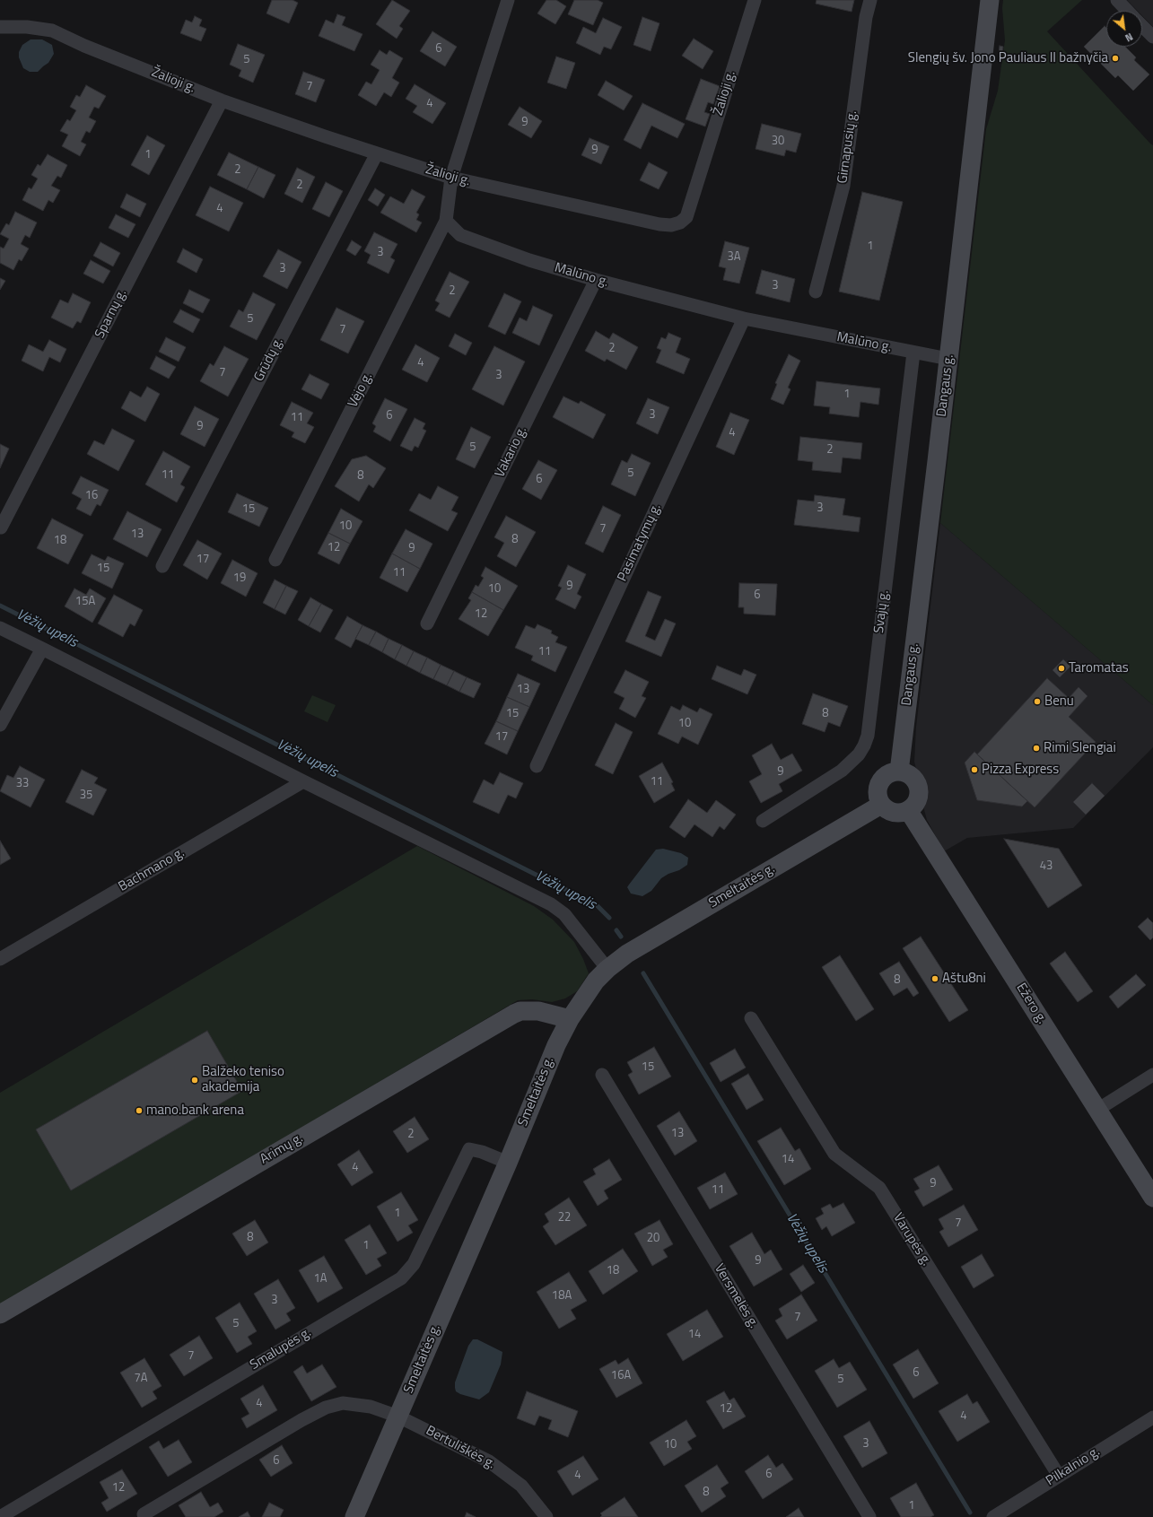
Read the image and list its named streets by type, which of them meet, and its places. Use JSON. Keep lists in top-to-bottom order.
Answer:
{
  "streets": {
    "main road": [
      "Dangaus g.",
      "Smeltaitės g.",
      "Ežero g.",
      "Arimų g."
    ],
    "street": [
      "Žalioji g.",
      "Girnapusių g.",
      "Malūno g.",
      "Sparnų g.",
      "Grūdų g.",
      "Vėjo g.",
      "Vakario g.",
      "Pasimatymų g.",
      "Svajų g.",
      "Bachmano g.",
      "Varupės g.",
      "Versmelės g.",
      "Smalupės g.",
      "Bertuliškės g.",
      "Pilkalnio g."
    ]
  },
  "crossings": [
    ["Žalioji g.", "Sparnų g."],
    ["Žalioji g.", "Grūdų g."],
    ["Malūno g.", "Dangaus g."],
    ["Malūno g.", "Vėjo g."],
    ["Malūno g.", "Vakario g."],
    ["Malūno g.", "Pasimatymų g."],
    ["Malūno g.", "Svajų g."],
    ["Dangaus g.", "Smeltaitės g."],
    ["Dangaus g.", "Ežero g."],
    ["Smeltaitės g.", "Ežero g."],
    ["Smeltaitės g.", "Arimų g."],
    ["Smeltaitės g.", "Smalupės g."],
    ["Smeltaitės g.", "Bertuliškės g."],
    ["Varupės g.", "Pilkalnio g."]
  ],
  "water": ["Vėžių upelis"],
  "places": [
    "Slengių šv. Jono Pauliaus II bažnyčia",
    "Taromatas",
    "Benu",
    "Rimi Slengiai",
    "Pizza Express",
    "Aštu8ni",
    "Balžeko teniso akademija",
    "mano.bank arena"
  ],
  "house_numbers": [
    "6",
    "5",
    "7",
    "4",
    "9",
    "30",
    "9",
    "1",
    "2",
    "2",
    "4",
    "1",
    "3",
    "3A",
    "3",
    "3",
    "2",
    "5",
    "7",
    "2",
    "4",
    "7",
    "3",
    "1",
    "3",
    "6",
    "11",
    "9",
    "4",
    "5",
    "2",
    "5",
    "11",
    "8",
    "6",
    "16",
    "3",
    "15",
    "10",
    "7",
    "13",
    "8",
    "18",
    "12",
    "9",
    "17",
    "15",
    "11",
    "19",
    "9",
    "10",
    "6",
    "15A",
    "12",
    "11",
    "13",
    "15",
    "8",
    "10",
    "17",
    "9",
    "11",
    "33",
    "35",
    "43",
    "8",
    "15",
    "13",
    "2",
    "14",
    "4",
    "9",
    "11",
    "1",
    "22",
    "7",
    "8",
    "20",
    "1",
    "9",
    "18",
    "1A",
    "18A",
    "3",
    "7",
    "5",
    "14",
    "7",
    "6",
    "16A",
    "7A",
    "5",
    "4",
    "12",
    "4",
    "3",
    "10",
    "6",
    "6",
    "4",
    "12",
    "8",
    "1"
  ],
  "north": "bottom right"
}
